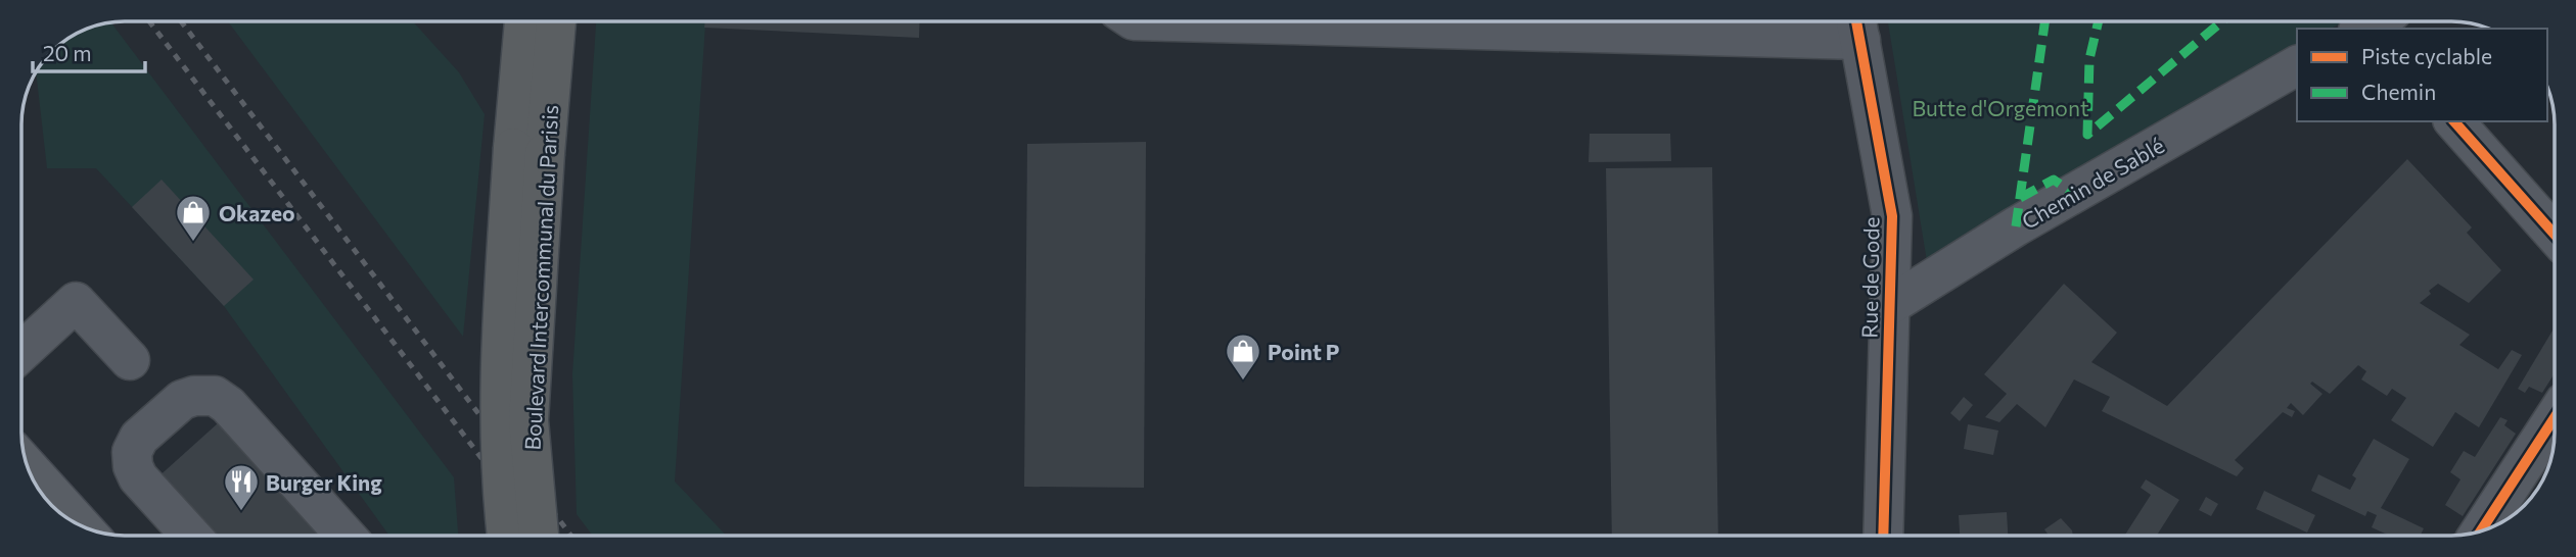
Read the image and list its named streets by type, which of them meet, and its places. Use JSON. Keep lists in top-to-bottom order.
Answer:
{
  "streets": {
    "highway": ["Boulevard Intercommunal du Parisis"],
    "street": ["Chemin de Sablé", "Rue de Gode"]
  },
  "crossings": [
    ["Chemin de Sablé", "Rue de Gode"]
  ],
  "parks": ["Butte d'Orgemont"],
  "places": {
    "shop": ["Okazeo", "Point P"],
    "restaurant": ["Burger King"]
  },
  "legend": ["Piste cyclable", "Chemin"],
  "scale_bar": "20 m"
}
